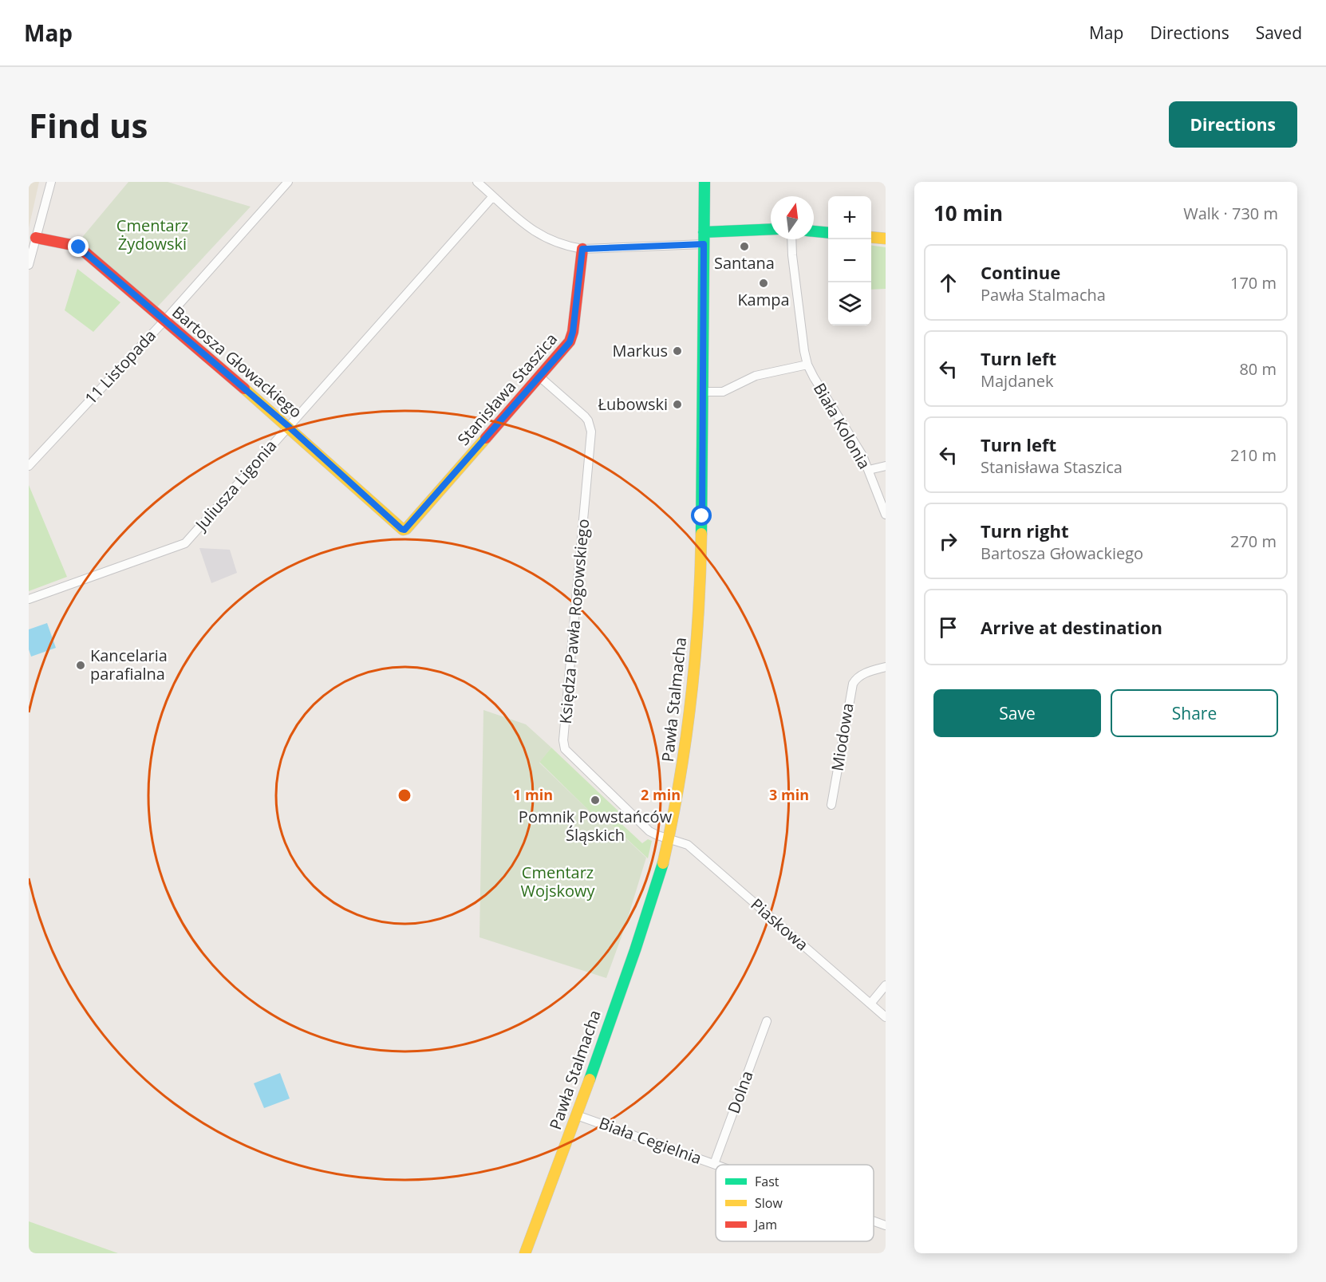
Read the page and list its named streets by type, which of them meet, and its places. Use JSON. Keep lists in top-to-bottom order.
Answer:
{
  "streets": {
    "street": [
      "Bartosza Głowackiego",
      "11 Listopada",
      "Stanisława Staszica",
      "Biała Kolonia",
      "Juliusza Ligonia",
      "Księdza Pawła Rogowskiego",
      "Pawła Stalmacha",
      "Miodowa",
      "Piaskowa",
      "Dolna",
      "Biała Cegielnia"
    ]
  },
  "crossings": [
    ["Bartosza Głowackiego", "11 Listopada"],
    ["Bartosza Głowackiego", "Stanisława Staszica"],
    ["Bartosza Głowackiego", "Juliusza Ligonia"],
    ["Stanisława Staszica", "Księdza Pawła Rogowskiego"],
    ["Biała Kolonia", "Pawła Stalmacha"],
    ["Księdza Pawła Rogowskiego", "Pawła Stalmacha"],
    ["Księdza Pawła Rogowskiego", "Piaskowa"],
    ["Pawła Stalmacha", "Piaskowa"],
    ["Pawła Stalmacha", "Biała Cegielnia"],
    ["Dolna", "Biała Cegielnia"]
  ],
  "parks": ["Cmentarz Żydowski", "Cmentarz Wojskowy"],
  "places": [
    "Santana",
    "Kampa",
    "Markus",
    "Łubowski",
    "Kancelaria parafialna",
    "Pomnik Powstańców Śląskich"
  ],
  "legend": ["Fast", "Slow", "Jam"],
  "north": "top",
  "page": {
    "header": "Map",
    "nav": ["Map", "Directions", "Saved"],
    "buttons": [
      "Directions",
      ["Save", "Share"]
    ],
    "title": "Find us",
    "heading": ["10 min", "Walk · 730 m"],
    "map_buttons": ["+", "−"],
    "list": [
      ["Continue", "Pawła Stalmacha", "170 m"],
      ["Turn left", "Majdanek", "80 m"],
      ["Turn left", "Stanisława Staszica", "210 m"],
      ["Turn right", "Bartosza Głowackiego", "270 m"],
      "Arrive at destination"
    ]
  },
  "rings": ["1 min", "2 min", "3 min"]
}
